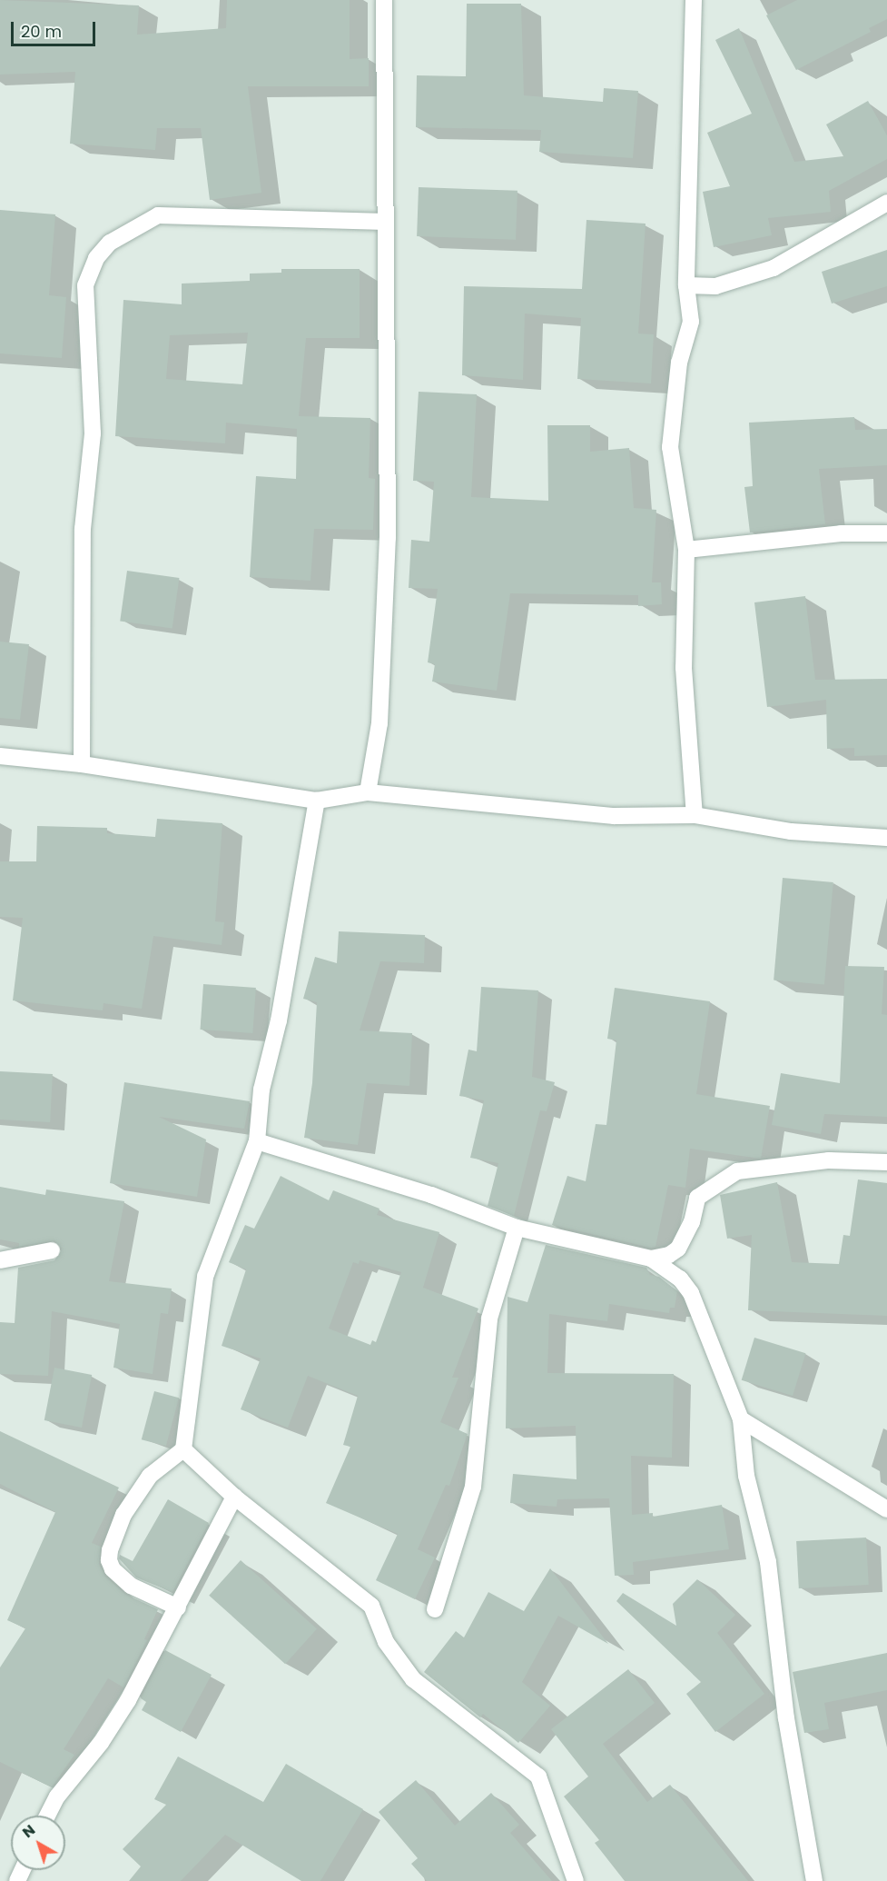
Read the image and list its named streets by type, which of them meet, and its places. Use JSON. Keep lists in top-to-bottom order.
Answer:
{
  "scale_bar": "20 m",
  "north": "top left"
}
